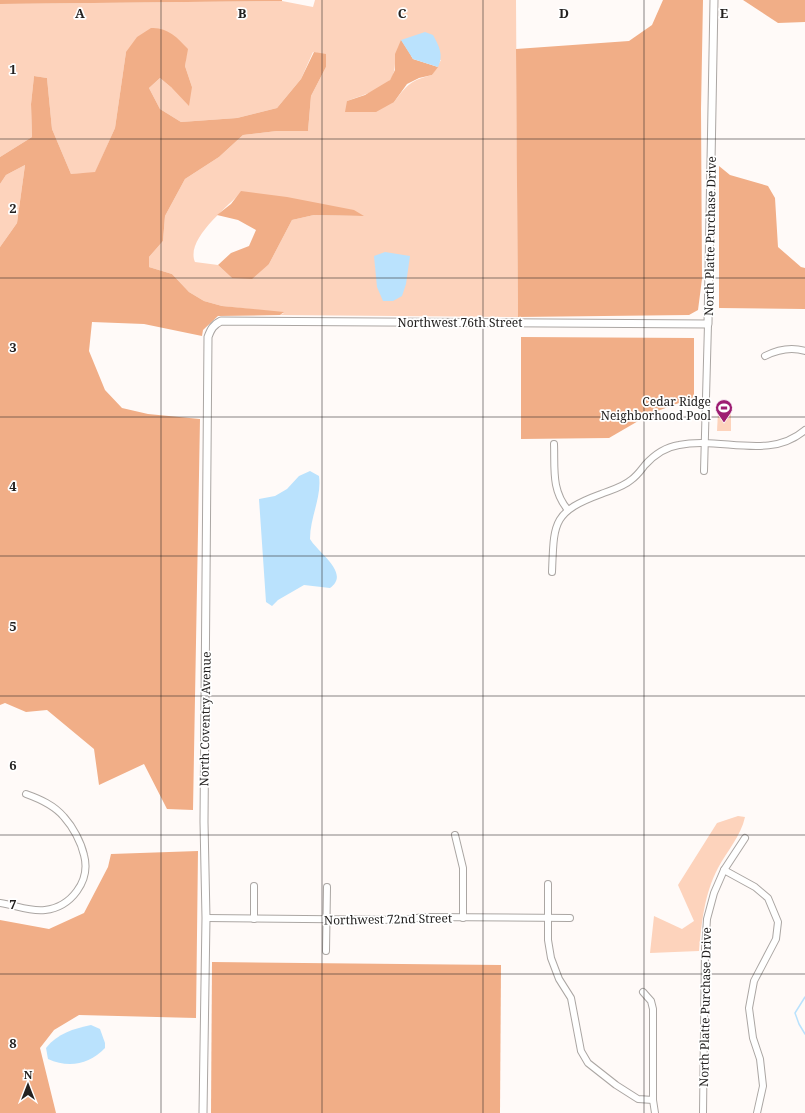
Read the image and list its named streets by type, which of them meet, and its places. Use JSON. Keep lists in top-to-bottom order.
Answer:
{
  "streets": {
    "street": [
      "North Platte Purchase Drive",
      "Northwest 76th Street",
      "North Coventry Avenue",
      "Northwest 72nd Street"
    ]
  },
  "crossings": [
    ["North Platte Purchase Drive", "Northwest 76th Street"],
    ["Northwest 76th Street", "North Coventry Avenue"],
    ["North Coventry Avenue", "Northwest 72nd Street"]
  ],
  "places": {
    "sports": ["Cedar Ridge Neighborhood Pool"]
  },
  "north": "top",
  "grid": {
    "columns": [
      "A",
      "B",
      "C",
      "D",
      "E"
    ],
    "rows": [
      "1",
      "2",
      "3",
      "4",
      "5",
      "6",
      "7",
      "8"
    ]
  }
}
